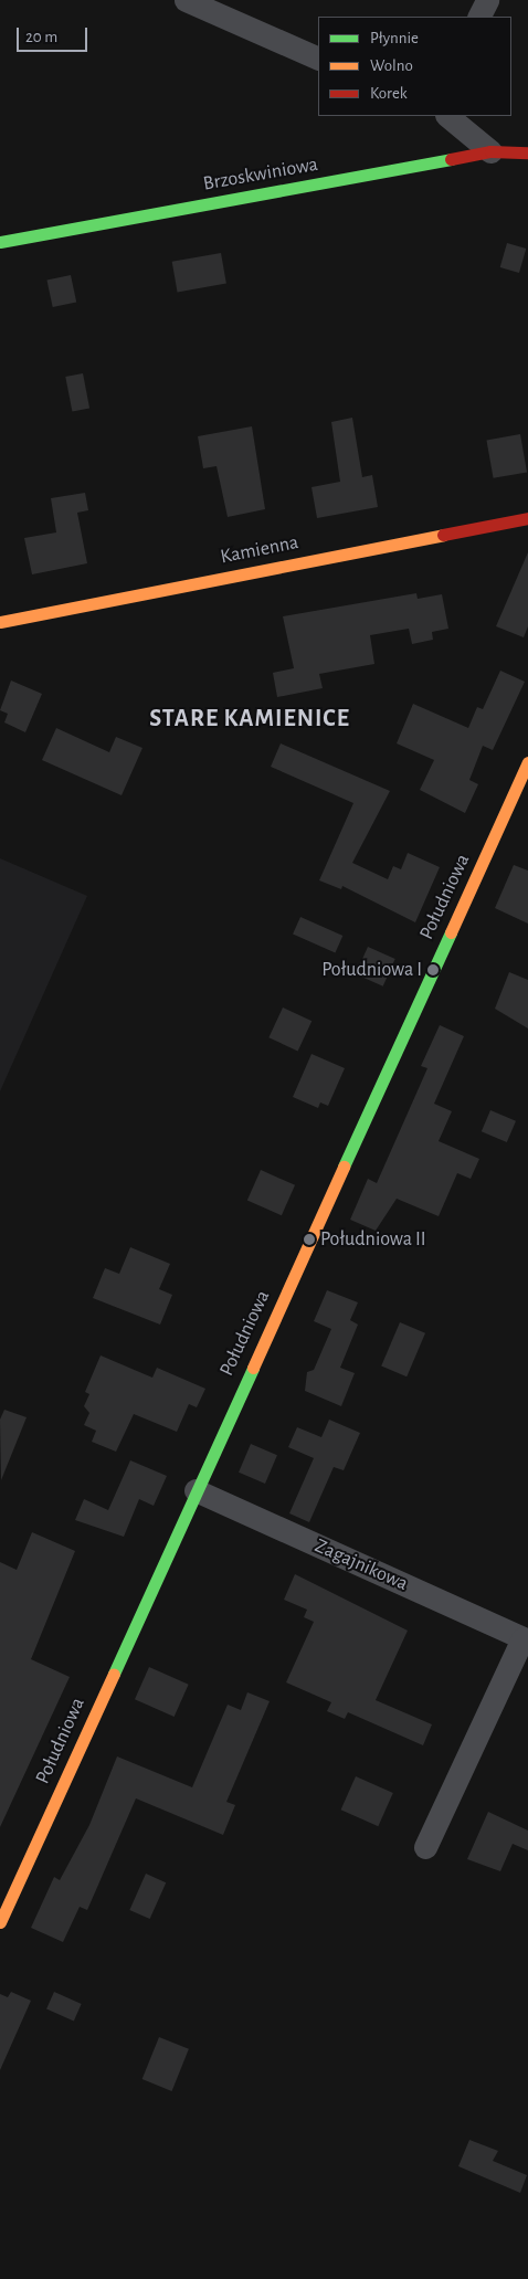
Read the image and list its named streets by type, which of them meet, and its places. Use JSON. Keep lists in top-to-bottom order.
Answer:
{
  "streets": {
    "street": [
      "Brzoskwiniowa",
      "Kamienna",
      "Południowa",
      "Zagajnikowa"
    ]
  },
  "crossings": [
    ["Południowa", "Zagajnikowa"]
  ],
  "districts": ["STARE KAMIENICE"],
  "places": ["Południowa I", "Południowa II"],
  "legend": ["Płynnie", "Wolno", "Korek"],
  "scale_bar": "20 m"
}
